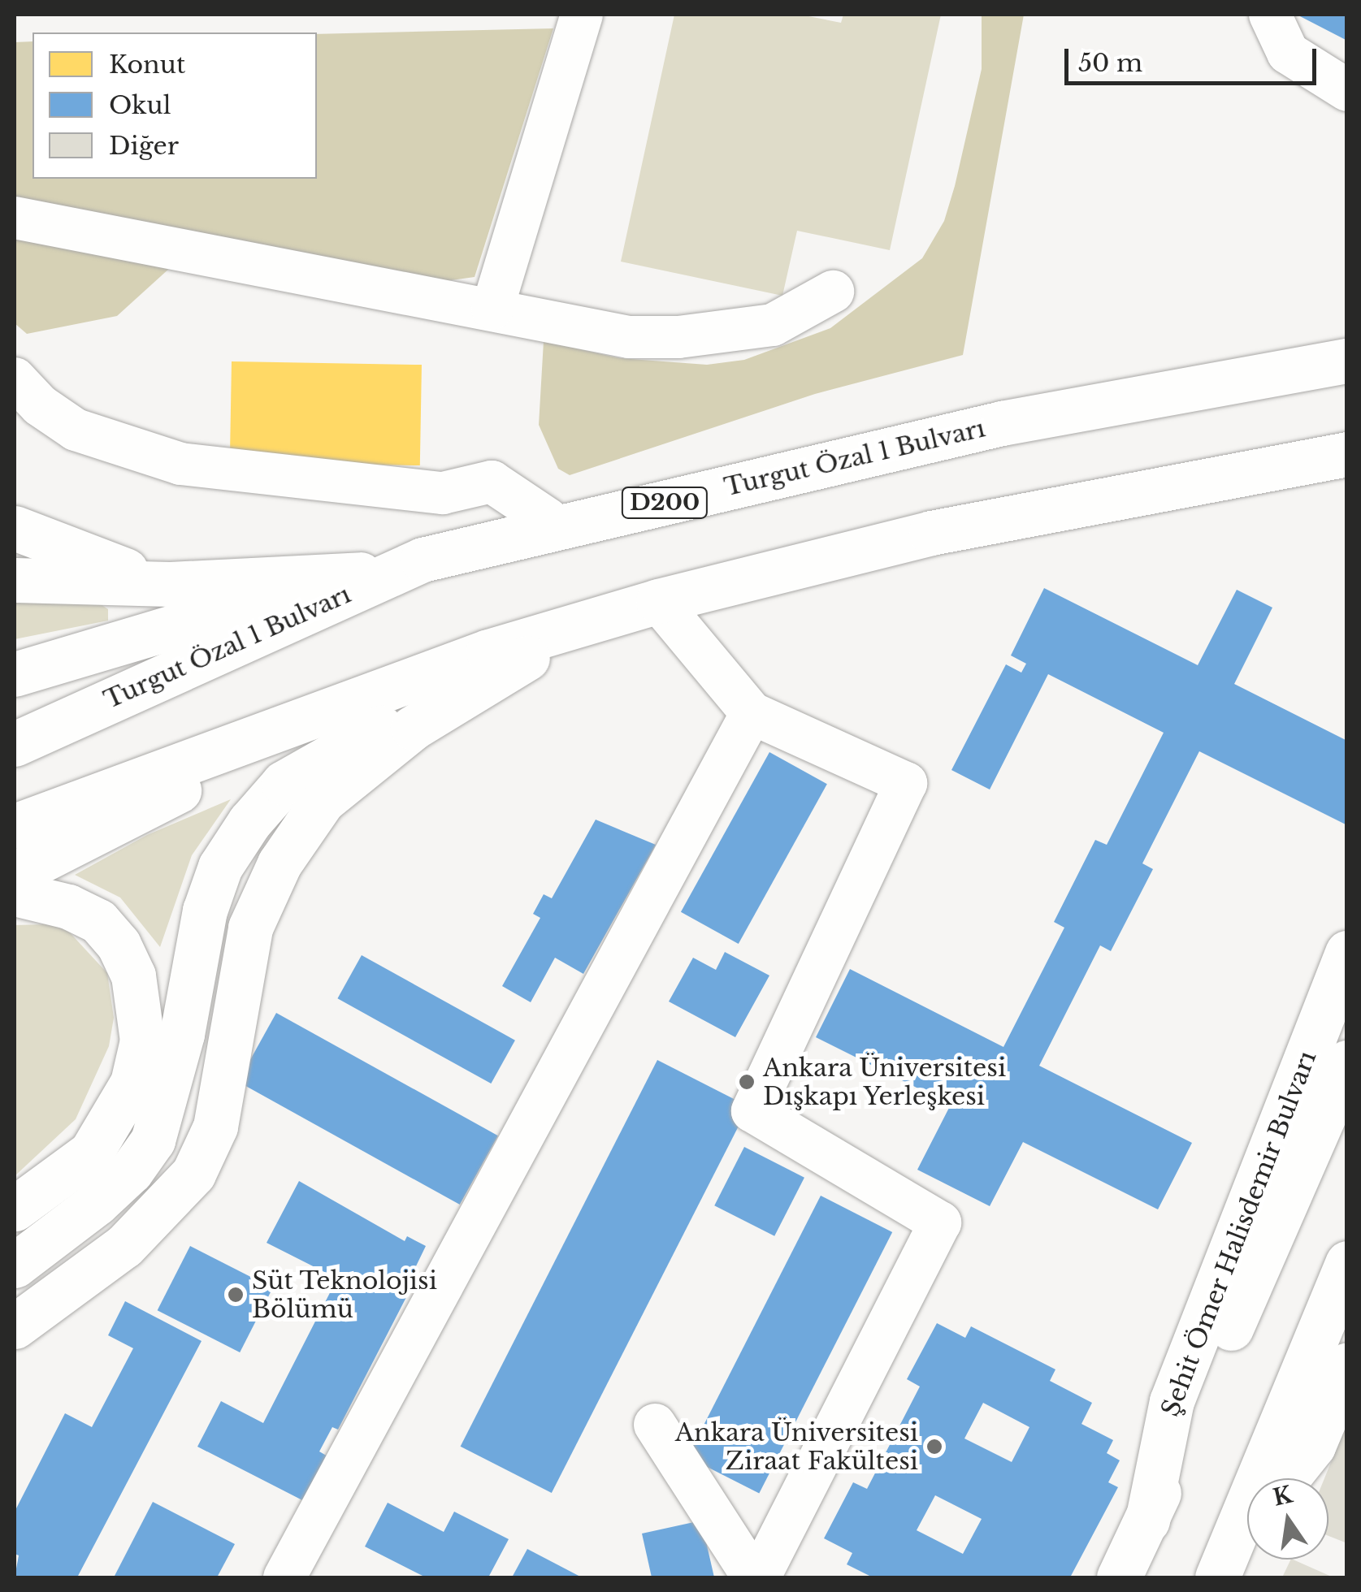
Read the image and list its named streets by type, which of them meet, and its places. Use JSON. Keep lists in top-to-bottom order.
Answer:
{
  "streets": {
    "main road": ["Turgut Özal 1 Bulvarı", "D200", "Şehit Ömer Halisdemir Bulvarı"]
  },
  "places": ["Ankara Üniversitesi Dışkapı Yerleşkesi", "Süt Teknolojisi Bölümü", "Ankara Üniversitesi Ziraat Fakültesi"],
  "legend": ["Konut", "Okul", "Diğer"],
  "scale_bar": "50 m",
  "north": "top"
}
